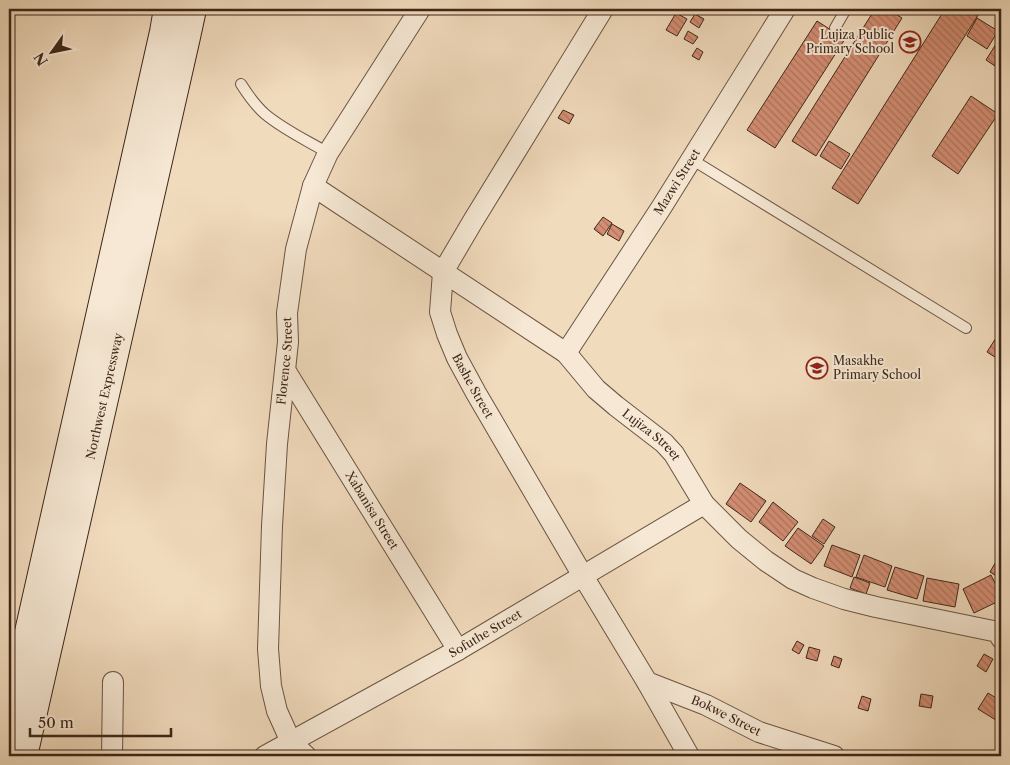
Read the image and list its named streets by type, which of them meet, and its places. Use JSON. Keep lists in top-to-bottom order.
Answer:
{
  "streets": {
    "main road": ["Northwest Expressway"],
    "street": [
      "Mazwi Street",
      "Florence Street",
      "Bashe Street",
      "Lujiza Street",
      "Xabanisa Street",
      "Sofuthe Street",
      "Bokwe Street"
    ]
  },
  "crossings": [
    ["Mazwi Street", "Lujiza Street"],
    ["Florence Street", "Lujiza Street"],
    ["Florence Street", "Xabanisa Street"],
    ["Florence Street", "Sofuthe Street"],
    ["Bashe Street", "Lujiza Street"],
    ["Bashe Street", "Sofuthe Street"],
    ["Bashe Street", "Bokwe Street"],
    ["Lujiza Street", "Sofuthe Street"],
    ["Xabanisa Street", "Sofuthe Street"]
  ],
  "places": {
    "school or university": ["Lujiza Public Primary School", "Masakhe Primary School"]
  },
  "scale_bar": "50 m",
  "north": "bottom left"
}
